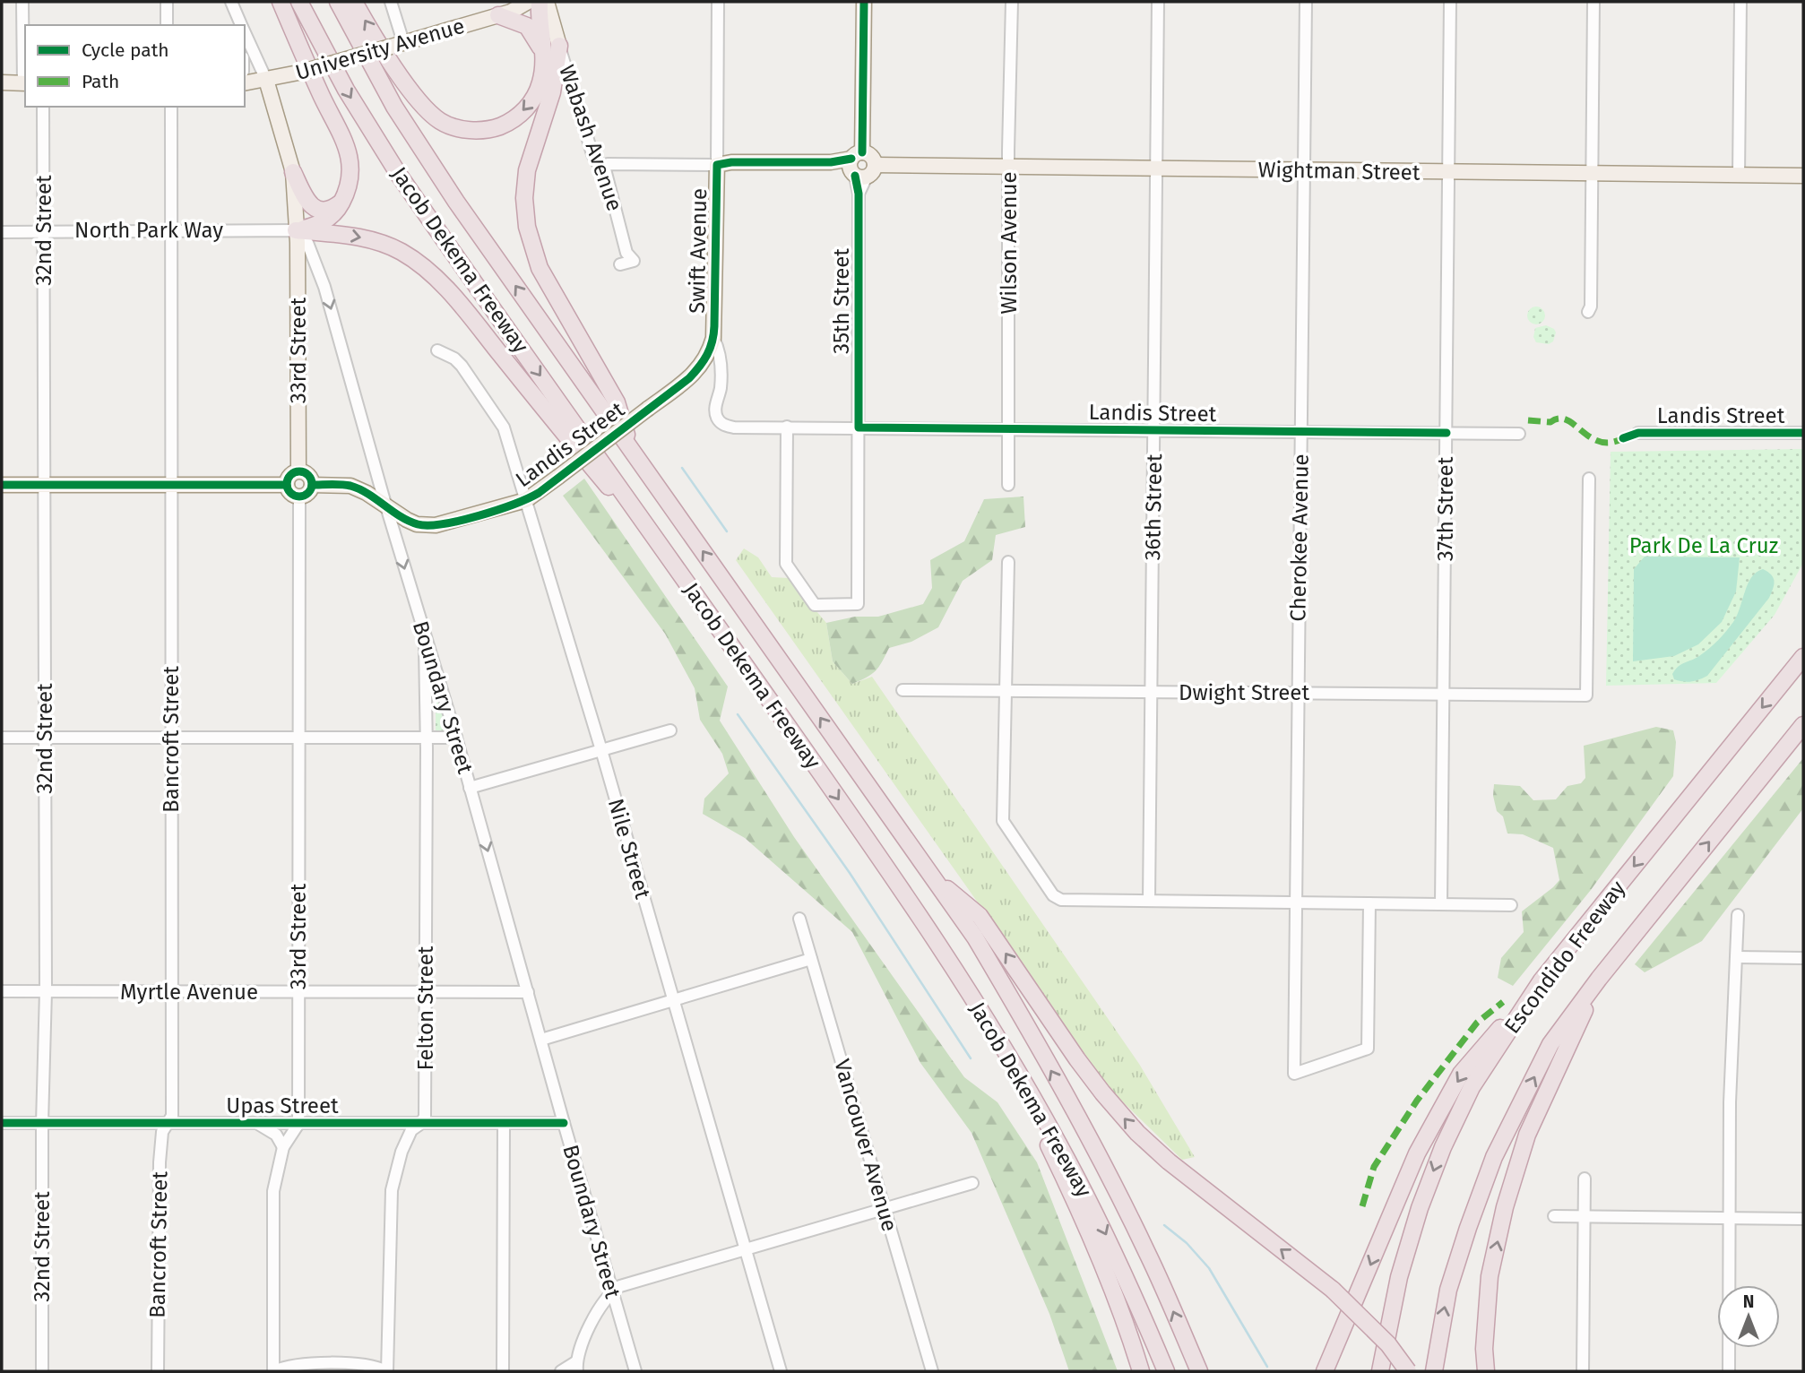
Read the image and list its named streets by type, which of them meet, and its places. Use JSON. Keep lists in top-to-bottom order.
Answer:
{
  "streets": {
    "highway": ["Jacob Dekema Freeway", "Escondido Freeway"],
    "main road": [
      "University Avenue",
      "Wabash Avenue",
      "Wightman Street",
      "Swift Avenue",
      "35th Street",
      "33rd Street",
      "Landis Street"
    ],
    "street": [
      "32nd Street",
      "North Park Way",
      "Wilson Avenue",
      "36th Street",
      "37th Street",
      "Cherokee Avenue",
      "Dwight Street",
      "Boundary Street",
      "Bancroft Street",
      "Nile Street",
      "Myrtle Avenue",
      "Felton Street",
      "Upas Street",
      "Vancouver Avenue"
    ]
  },
  "crossings": [
    ["Wabash Avenue", "Wightman Street"],
    ["Wightman Street", "Wilson Avenue"],
    ["Wightman Street", "Swift Avenue"],
    ["Wightman Street", "35th Street"],
    ["Wightman Street", "36th Street"],
    ["Wightman Street", "37th Street"],
    ["Wightman Street", "Cherokee Avenue"],
    ["32nd Street", "North Park Way"],
    ["32nd Street", "Myrtle Avenue"],
    ["32nd Street", "Upas Street"],
    ["North Park Way", "33rd Street"],
    ["North Park Way", "Boundary Street"],
    ["North Park Way", "Bancroft Street"],
    ["Wilson Avenue", "Landis Street"],
    ["Swift Avenue", "Landis Street"],
    ["35th Street", "Landis Street"],
    ["33rd Street", "Landis Street"],
    ["33rd Street", "Boundary Street"],
    ["33rd Street", "Myrtle Avenue"],
    ["33rd Street", "Upas Street"],
    ["Landis Street", "36th Street"],
    ["Landis Street", "37th Street"],
    ["Landis Street", "Cherokee Avenue"],
    ["Landis Street", "Boundary Street"],
    ["Landis Street", "Nile Street"],
    ["36th Street", "Dwight Street"],
    ["37th Street", "Dwight Street"],
    ["Cherokee Avenue", "Dwight Street"],
    ["Boundary Street", "Myrtle Avenue"],
    ["Boundary Street", "Felton Street"],
    ["Boundary Street", "Upas Street"],
    ["Bancroft Street", "Myrtle Avenue"],
    ["Bancroft Street", "Upas Street"],
    ["Myrtle Avenue", "Felton Street"],
    ["Felton Street", "Upas Street"]
  ],
  "one_way": ["Boundary Street"],
  "parks": ["Park De La Cruz"],
  "legend": ["Cycle path", "Path"],
  "north": "top"
}
